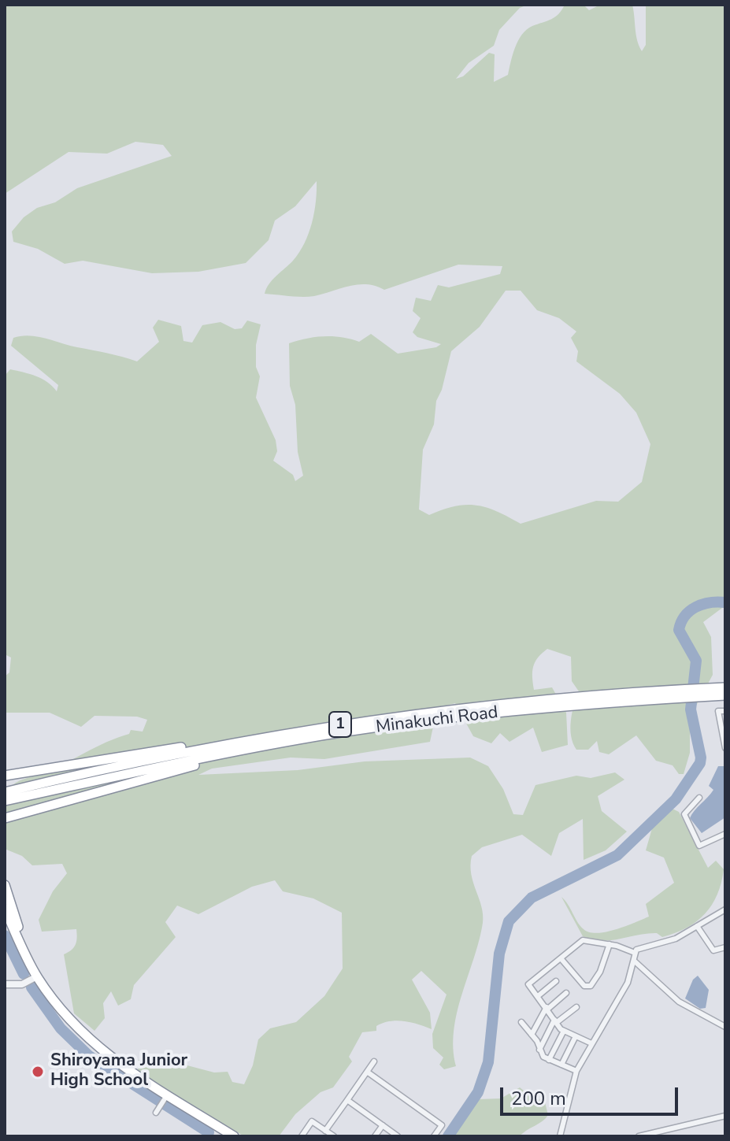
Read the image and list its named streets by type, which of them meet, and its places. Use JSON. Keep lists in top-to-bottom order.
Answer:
{
  "streets": {
    "highway": ["Minakuchi Road", "1"]
  },
  "crossings": [
    ["Minakuchi Road", "1"]
  ],
  "places": ["Shiroyama Junior High School"],
  "scale_bar": "200 m"
}
